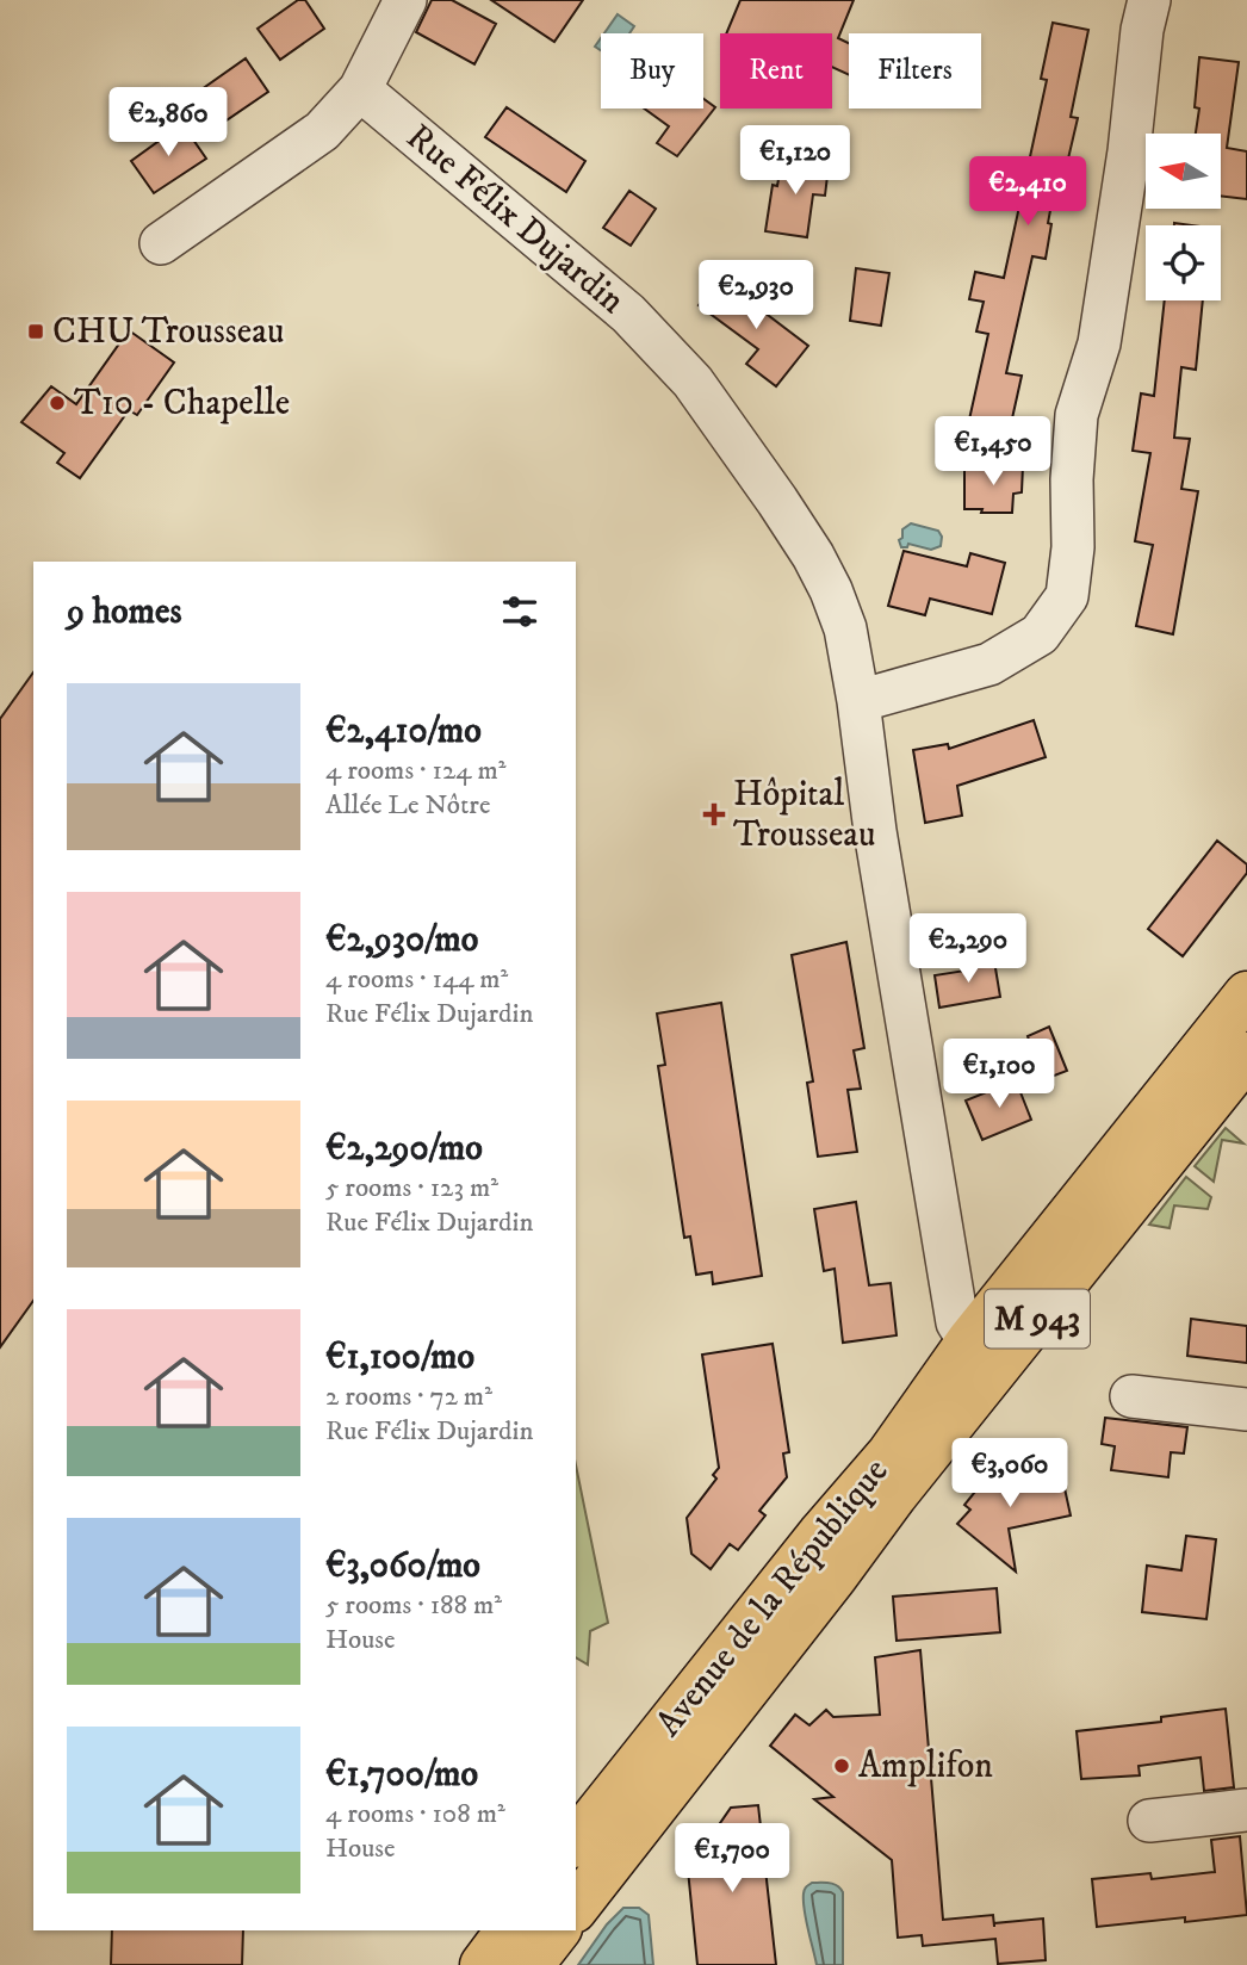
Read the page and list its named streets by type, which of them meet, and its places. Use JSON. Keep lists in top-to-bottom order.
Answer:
{
  "streets": {
    "main road": ["M 943", "Avenue de la République"],
    "street": ["Rue Félix Dujardin"]
  },
  "crossings": [
    ["Rue Félix Dujardin", "Avenue de la République"]
  ],
  "places": {
    "transit": ["CHU Trousseau"],
    "other": ["T10 - Chapelle", "Amplifon"],
    "health": ["Hôpital Trousseau"]
  },
  "north": "left",
  "page": {
    "chip": ["Buy", "Rent", "Filters"],
    "price": [
      "€2,860",
      "€1,120",
      "€2,410",
      "€2,930",
      "€1,450",
      "€2,290",
      "€1,100",
      "€3,060",
      "€1,700"
    ],
    "heading": "9 homes",
    "list": [
      {
        "name": "€2,410/mo",
        "note": "4 rooms · 124 m² · Allée Le Nôtre"
      },
      {
        "name": "€2,930/mo",
        "note": "4 rooms · 144 m² · Rue Félix Dujardin"
      },
      {
        "name": "€2,290/mo",
        "note": "5 rooms · 123 m² · Rue Félix Dujardin"
      },
      {
        "name": "€1,100/mo",
        "note": "2 rooms · 72 m² · Rue Félix Dujardin"
      },
      {
        "name": "€3,060/mo",
        "note": "5 rooms · 188 m² · House"
      },
      {
        "name": "€1,700/mo",
        "note": "4 rooms · 108 m² · House"
      }
    ]
  }
}
